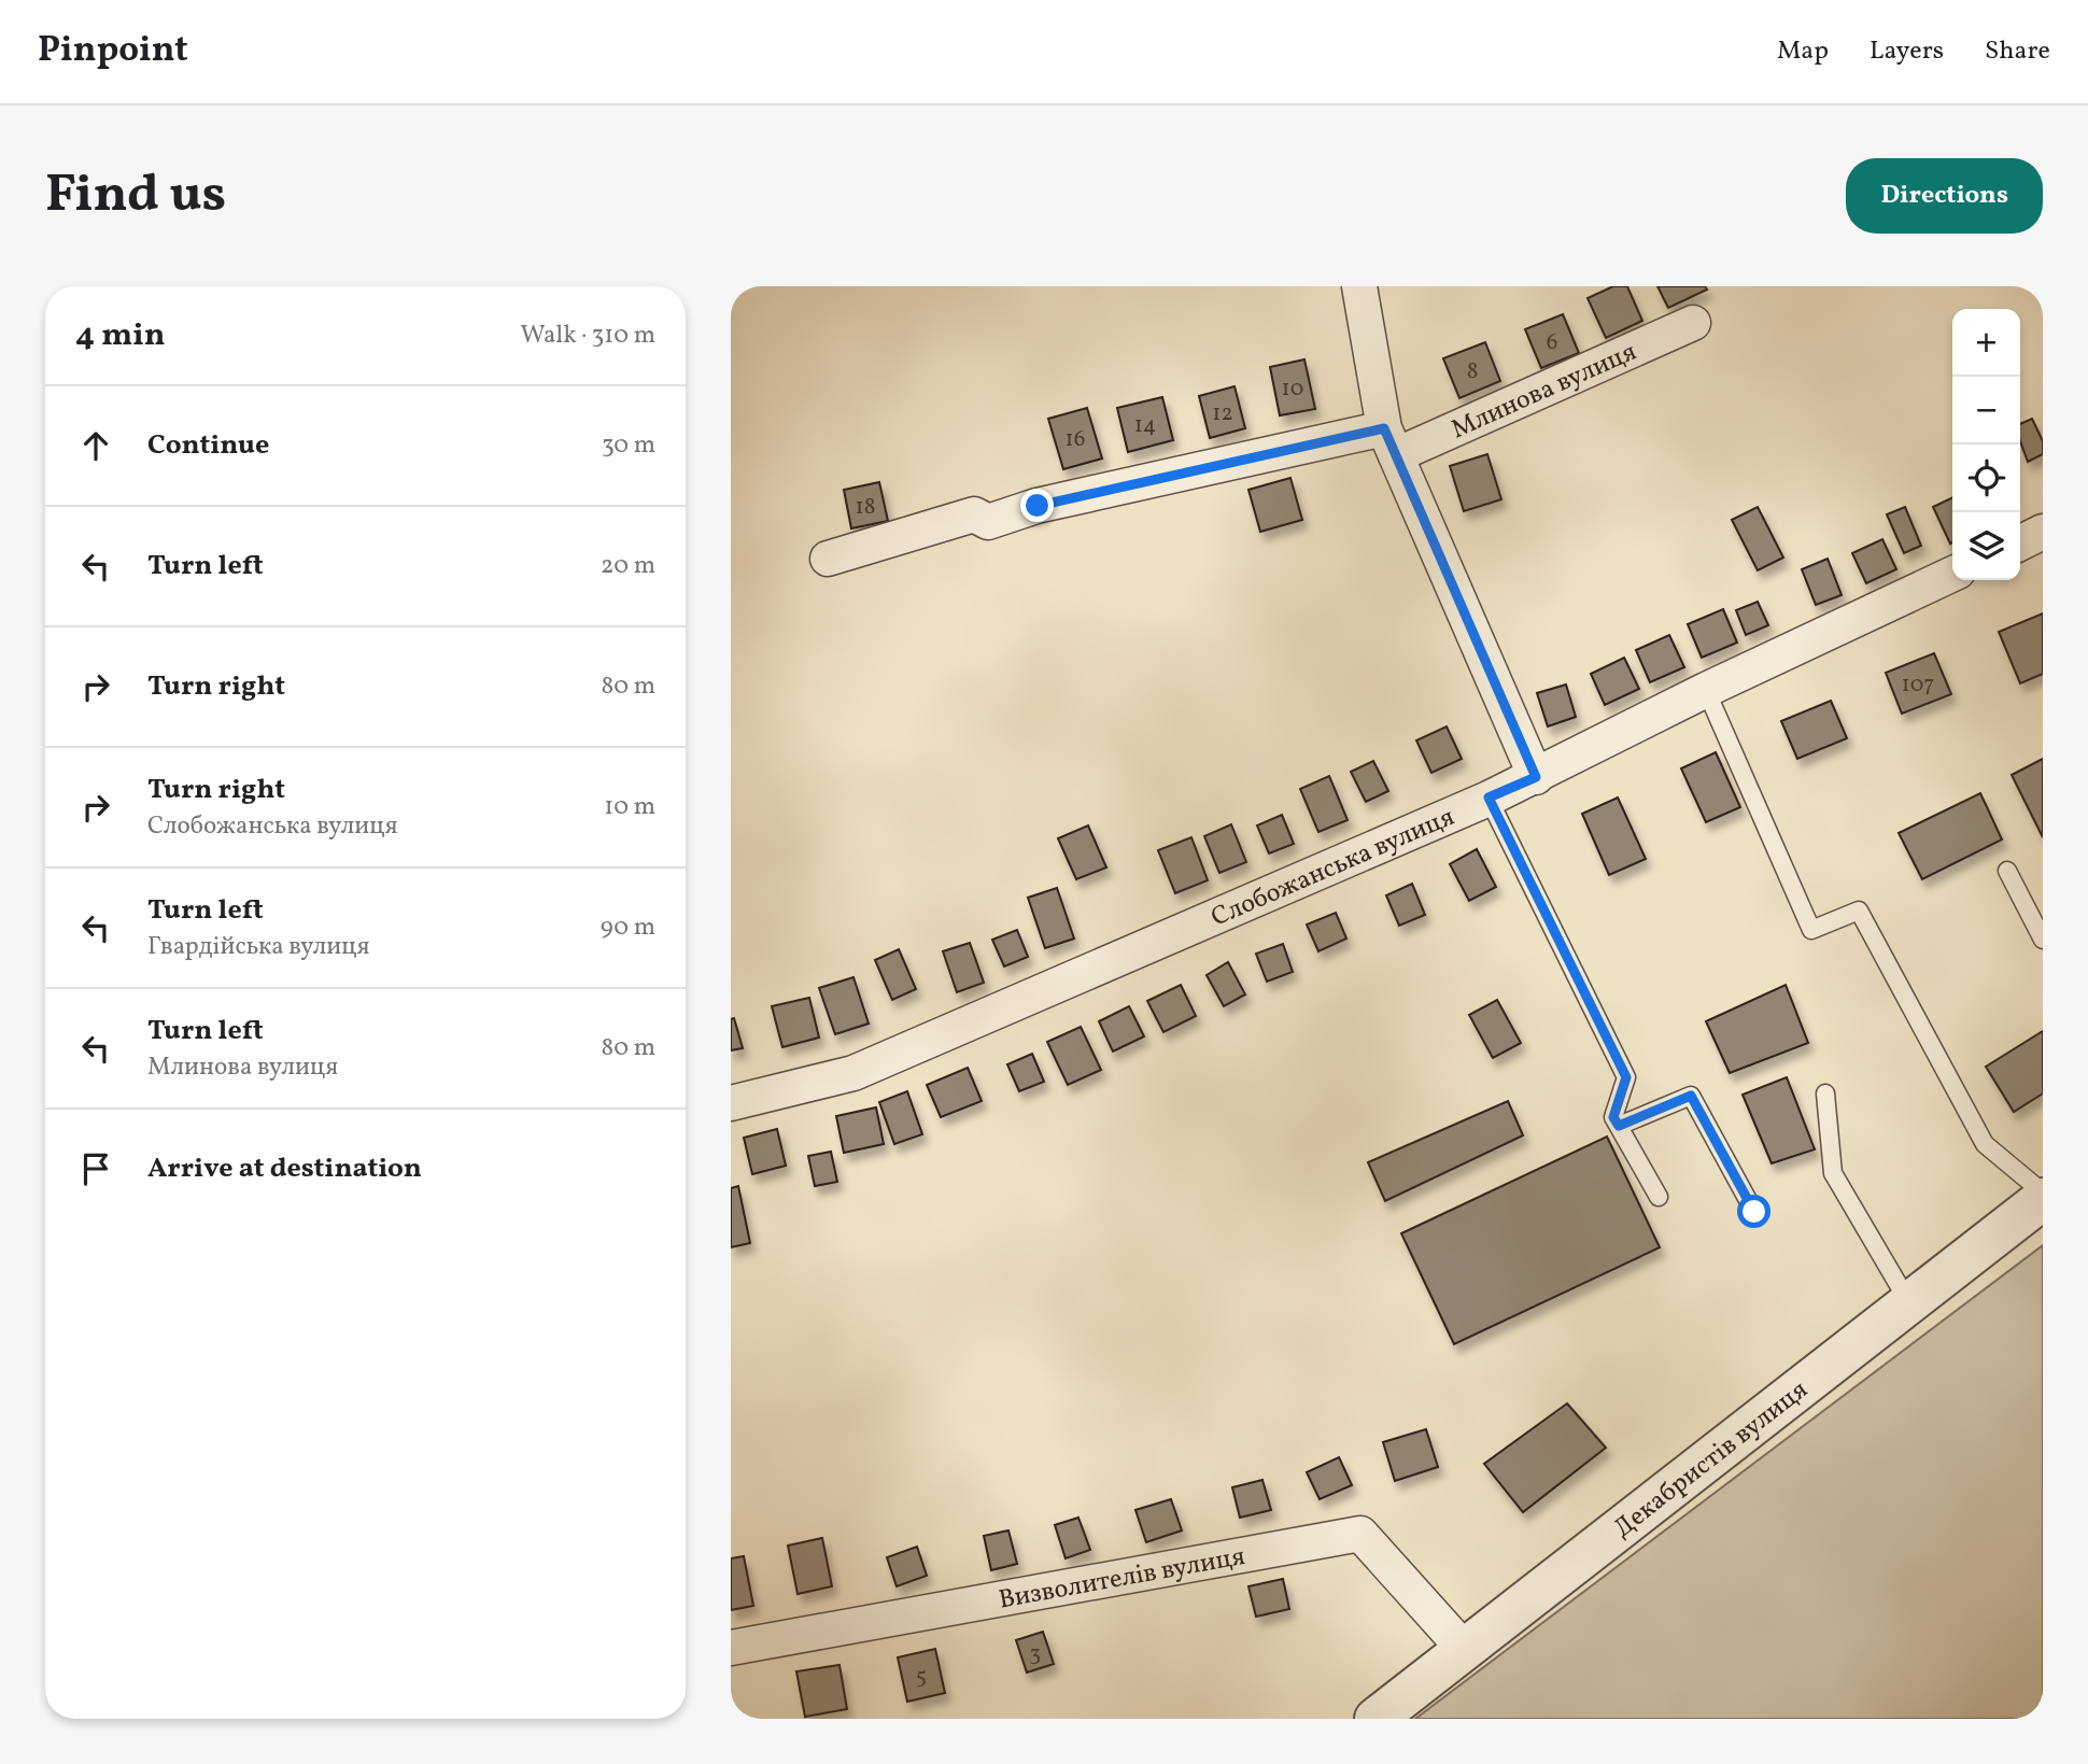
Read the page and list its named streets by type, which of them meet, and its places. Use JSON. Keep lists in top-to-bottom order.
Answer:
{
  "streets": {
    "street": [
      "Млинова вулиця",
      "Слобожанська вулиця",
      "Декабристів вулиця",
      "Визволителів вулиця"
    ]
  },
  "crossings": [
    ["Декабристів вулиця", "Визволителів вулиця"]
  ],
  "house_numbers": [
    "6",
    "8",
    "10",
    "12",
    "14",
    "16",
    "18",
    "107",
    "3",
    "5"
  ],
  "page": {
    "header": "Pinpoint",
    "nav": ["Map", "Layers", "Share"],
    "buttons": "Directions",
    "title": "Find us",
    "heading": ["4 min", "Walk · 310 m"],
    "map_buttons": ["+", "−"],
    "list": [
      ["Continue", "30 m"],
      ["Turn left", "20 m"],
      ["Turn right", "80 m"],
      ["Turn right", "Слобожанська вулиця", "10 m"],
      ["Turn left", "Гвардійська вулиця", "90 m"],
      ["Turn left", "Млинова вулиця", "80 m"],
      "Arrive at destination"
    ]
  }
}
